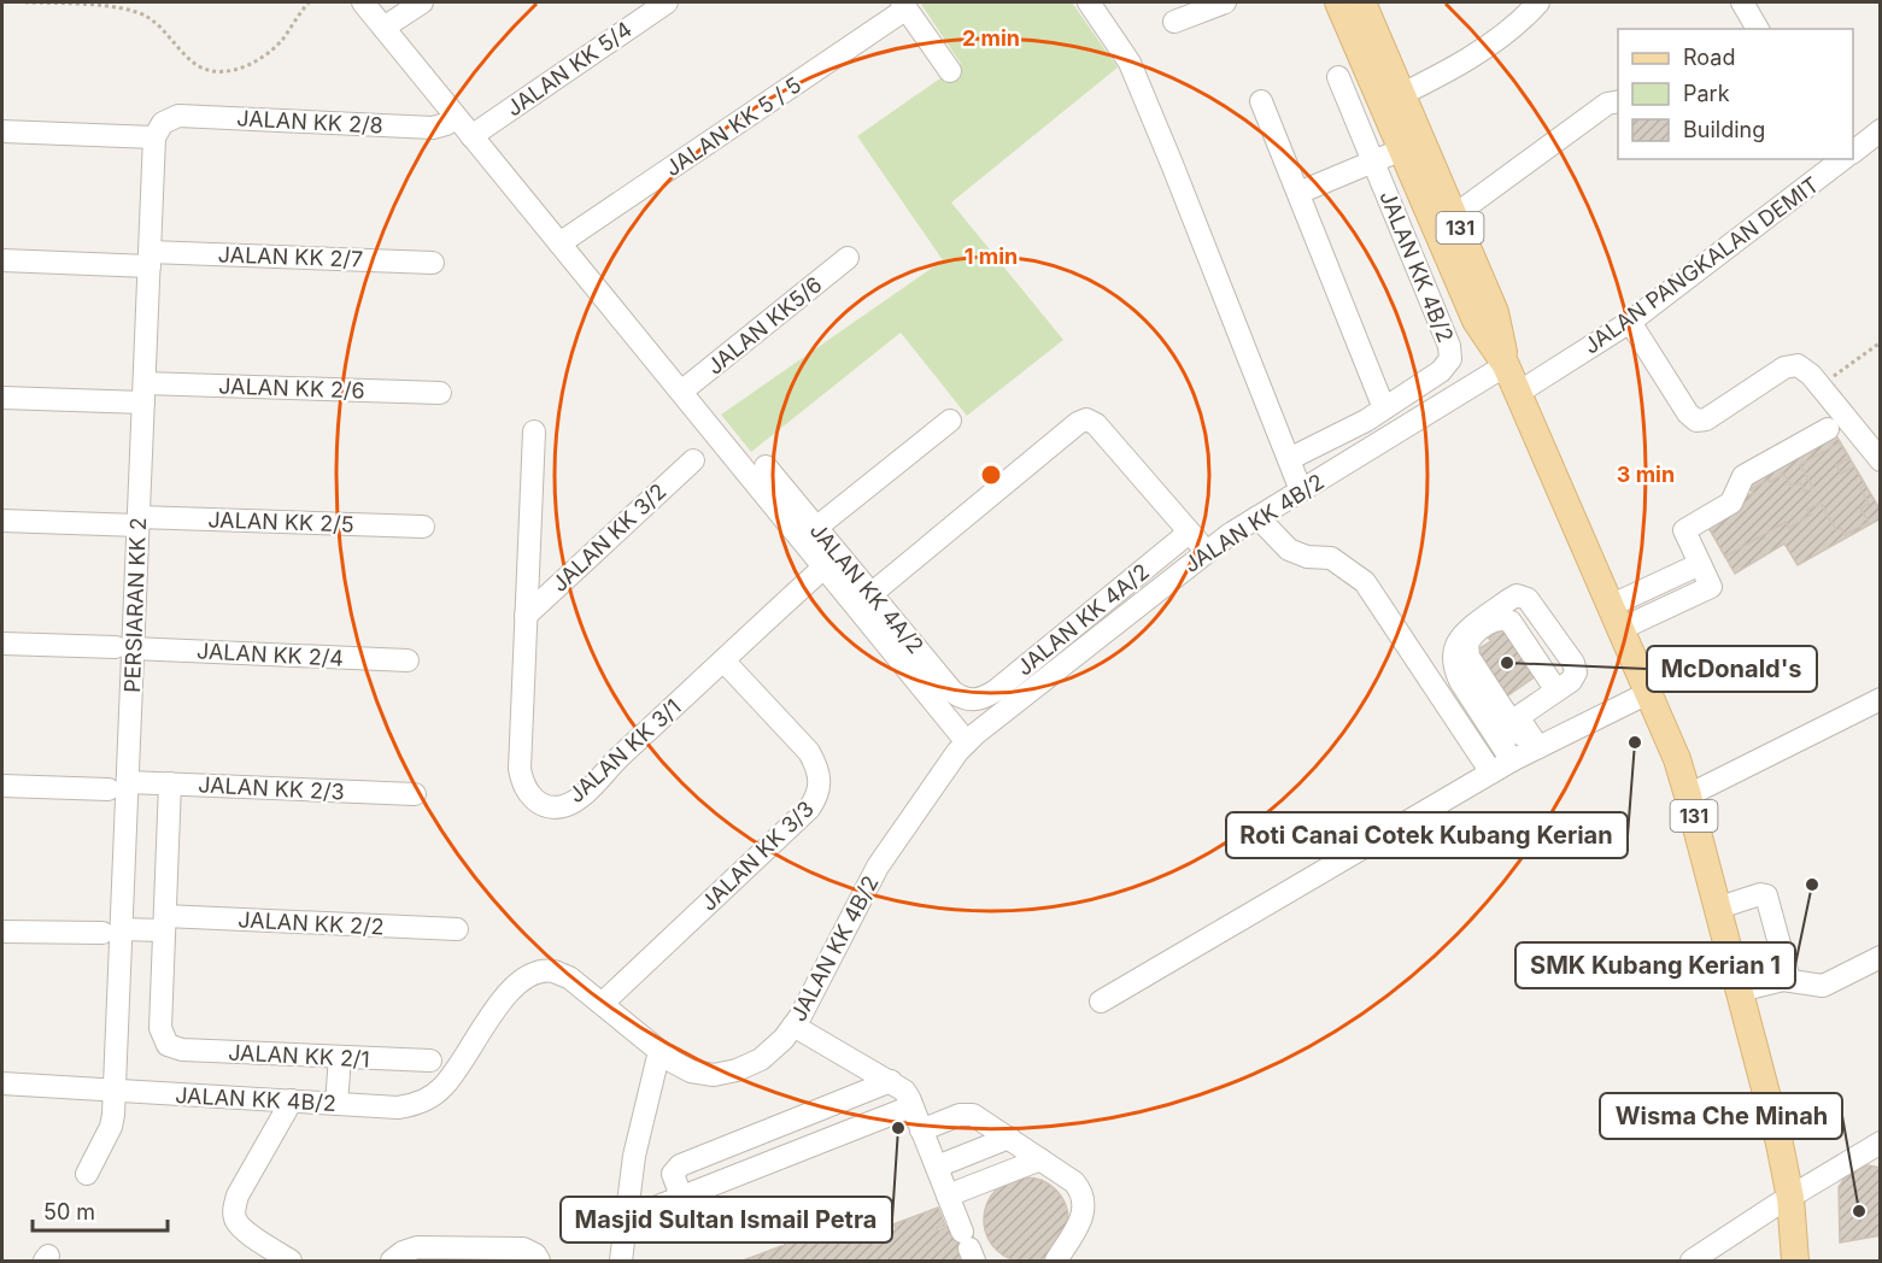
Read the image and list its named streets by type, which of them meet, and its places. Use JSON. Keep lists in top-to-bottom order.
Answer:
{
  "streets": {
    "main road": ["131"],
    "street": [
      "JALAN KK 5/4",
      "JALAN KK 2/8",
      "JALAN KK 5 / 5",
      "JALAN KK 2/7",
      "JALAN PANGKALAN DEMIT",
      "JALAN KK 4B/2",
      "JALAN KK5/6",
      "JALAN KK 2/6",
      "JALAN KK 2/5",
      "JALAN KK 3/2",
      "JALAN KK 4A/2",
      "PERSIARAN KK 2",
      "JALAN KK 2/4",
      "JALAN KK 3/1",
      "JALAN KK 2/3",
      "JALAN KK 3/3",
      "JALAN KK 2/2",
      "JALAN KK 2/1"
    ]
  },
  "crossings": [
    ["JALAN KK 2/8", "PERSIARAN KK 2"],
    ["131", "JALAN PANGKALAN DEMIT"],
    ["131", "JALAN KK 4B/2"],
    ["JALAN KK 2/7", "PERSIARAN KK 2"],
    ["JALAN KK 4B/2", "PERSIARAN KK 2"],
    ["JALAN KK 4B/2", "JALAN KK 3/3"],
    ["JALAN KK 2/6", "PERSIARAN KK 2"],
    ["JALAN KK 2/5", "PERSIARAN KK 2"],
    ["JALAN KK 3/2", "JALAN KK 3/1"],
    ["PERSIARAN KK 2", "JALAN KK 2/4"],
    ["PERSIARAN KK 2", "JALAN KK 2/3"],
    ["PERSIARAN KK 2", "JALAN KK 2/2"],
    ["JALAN KK 3/1", "JALAN KK 3/3"],
    ["JALAN KK 2/2", "JALAN KK 2/1"]
  ],
  "places": [
    "McDonald's",
    "Roti Canai Cotek Kubang Kerian",
    "SMK Kubang Kerian 1",
    "Masjid Sultan Ismail Petra",
    "Wisma Che Minah"
  ],
  "legend": ["Road", "Park", "Building"],
  "scale_bar": "50 m",
  "rings": ["2 min", "1 min", "3 min"]
}
